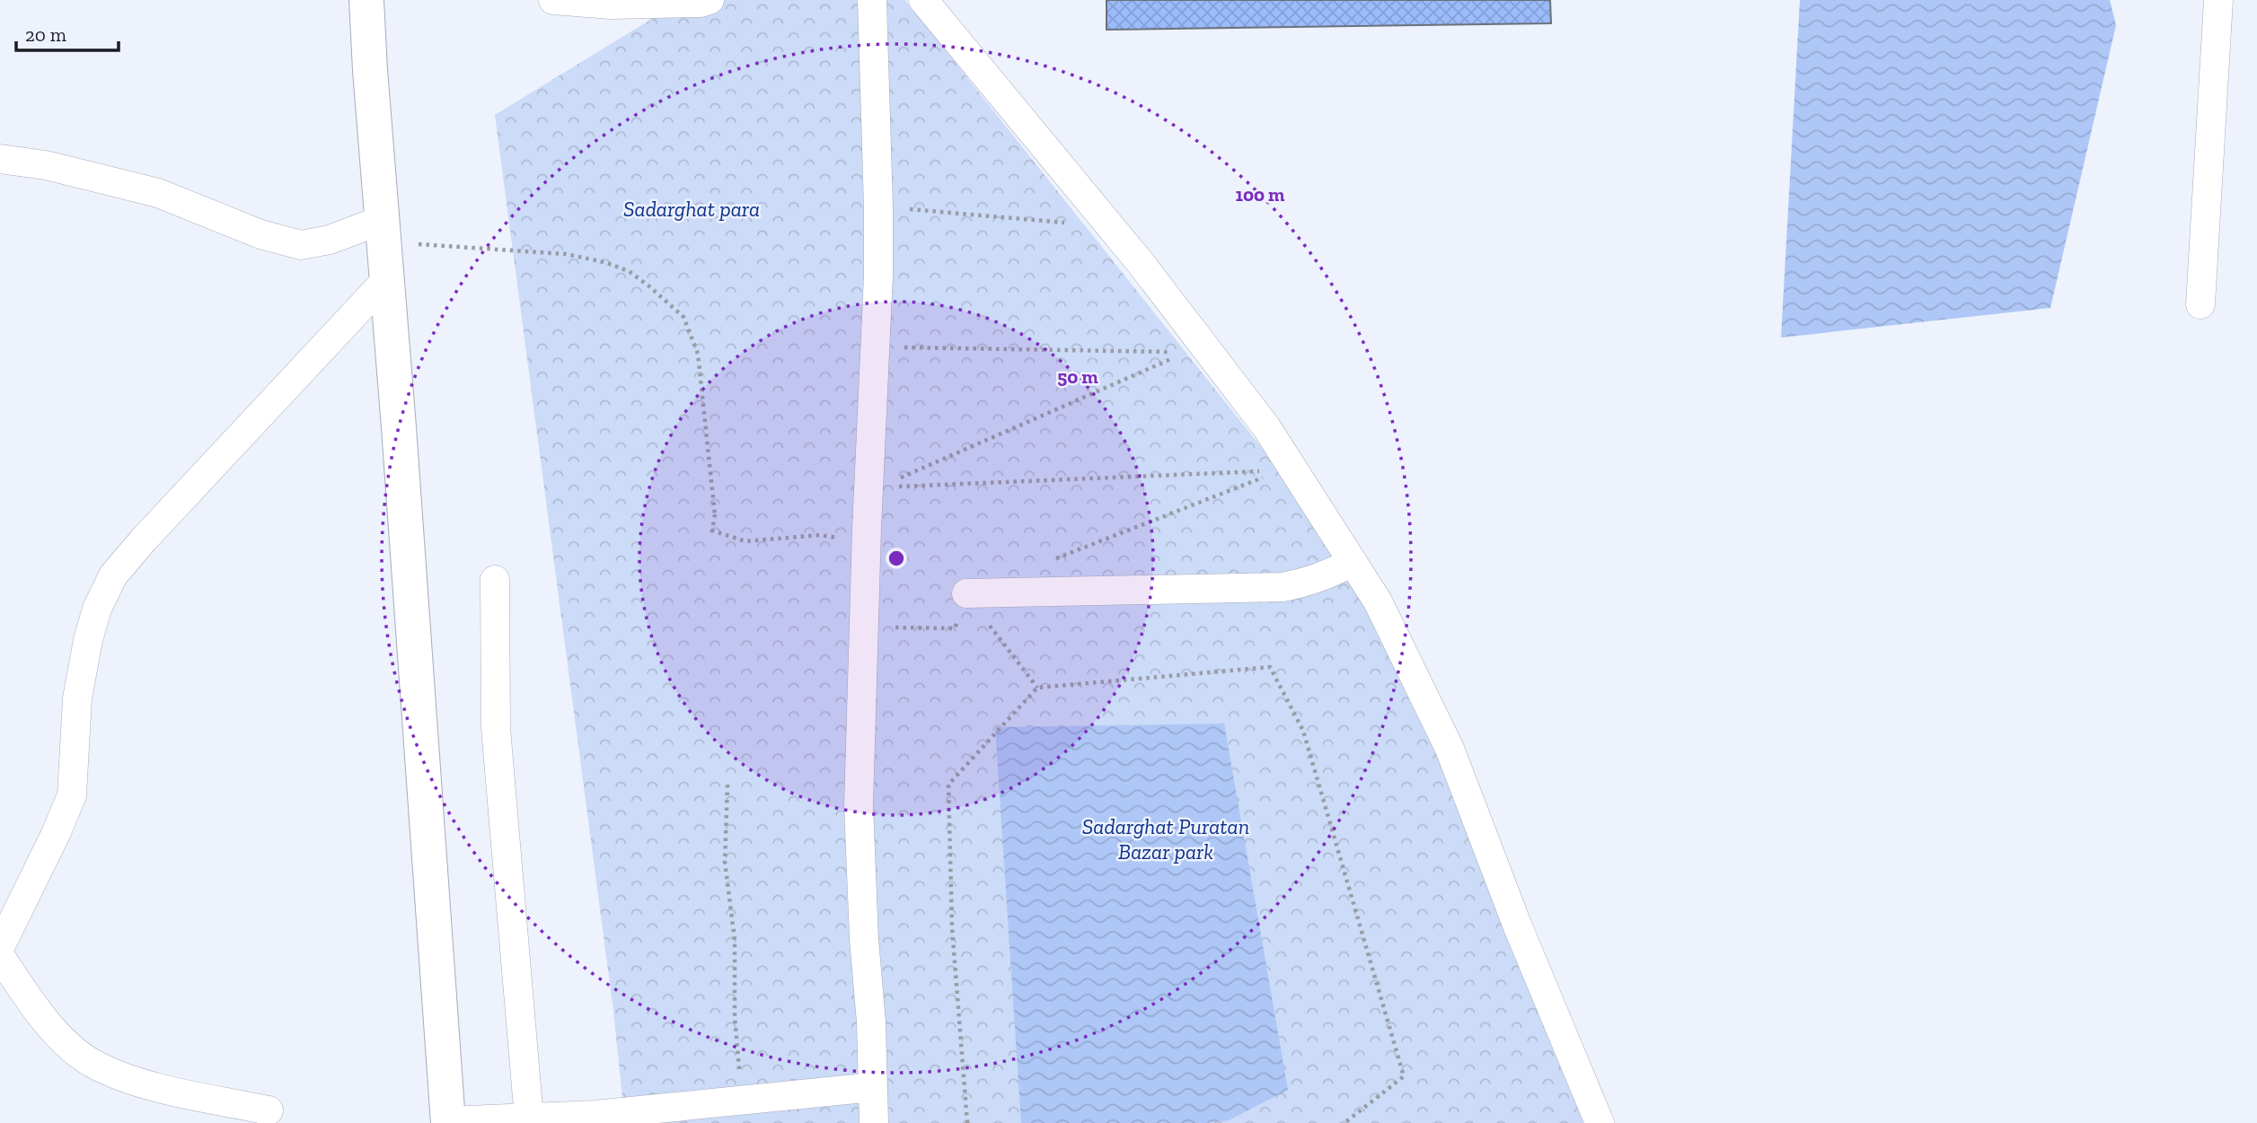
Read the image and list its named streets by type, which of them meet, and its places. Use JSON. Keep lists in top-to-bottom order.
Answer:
{
  "parks": ["Sadarghat para", "Sadarghat Puratan Bazar park"],
  "scale_bar": "20 m",
  "rings": ["100 m", "50 m"]
}
